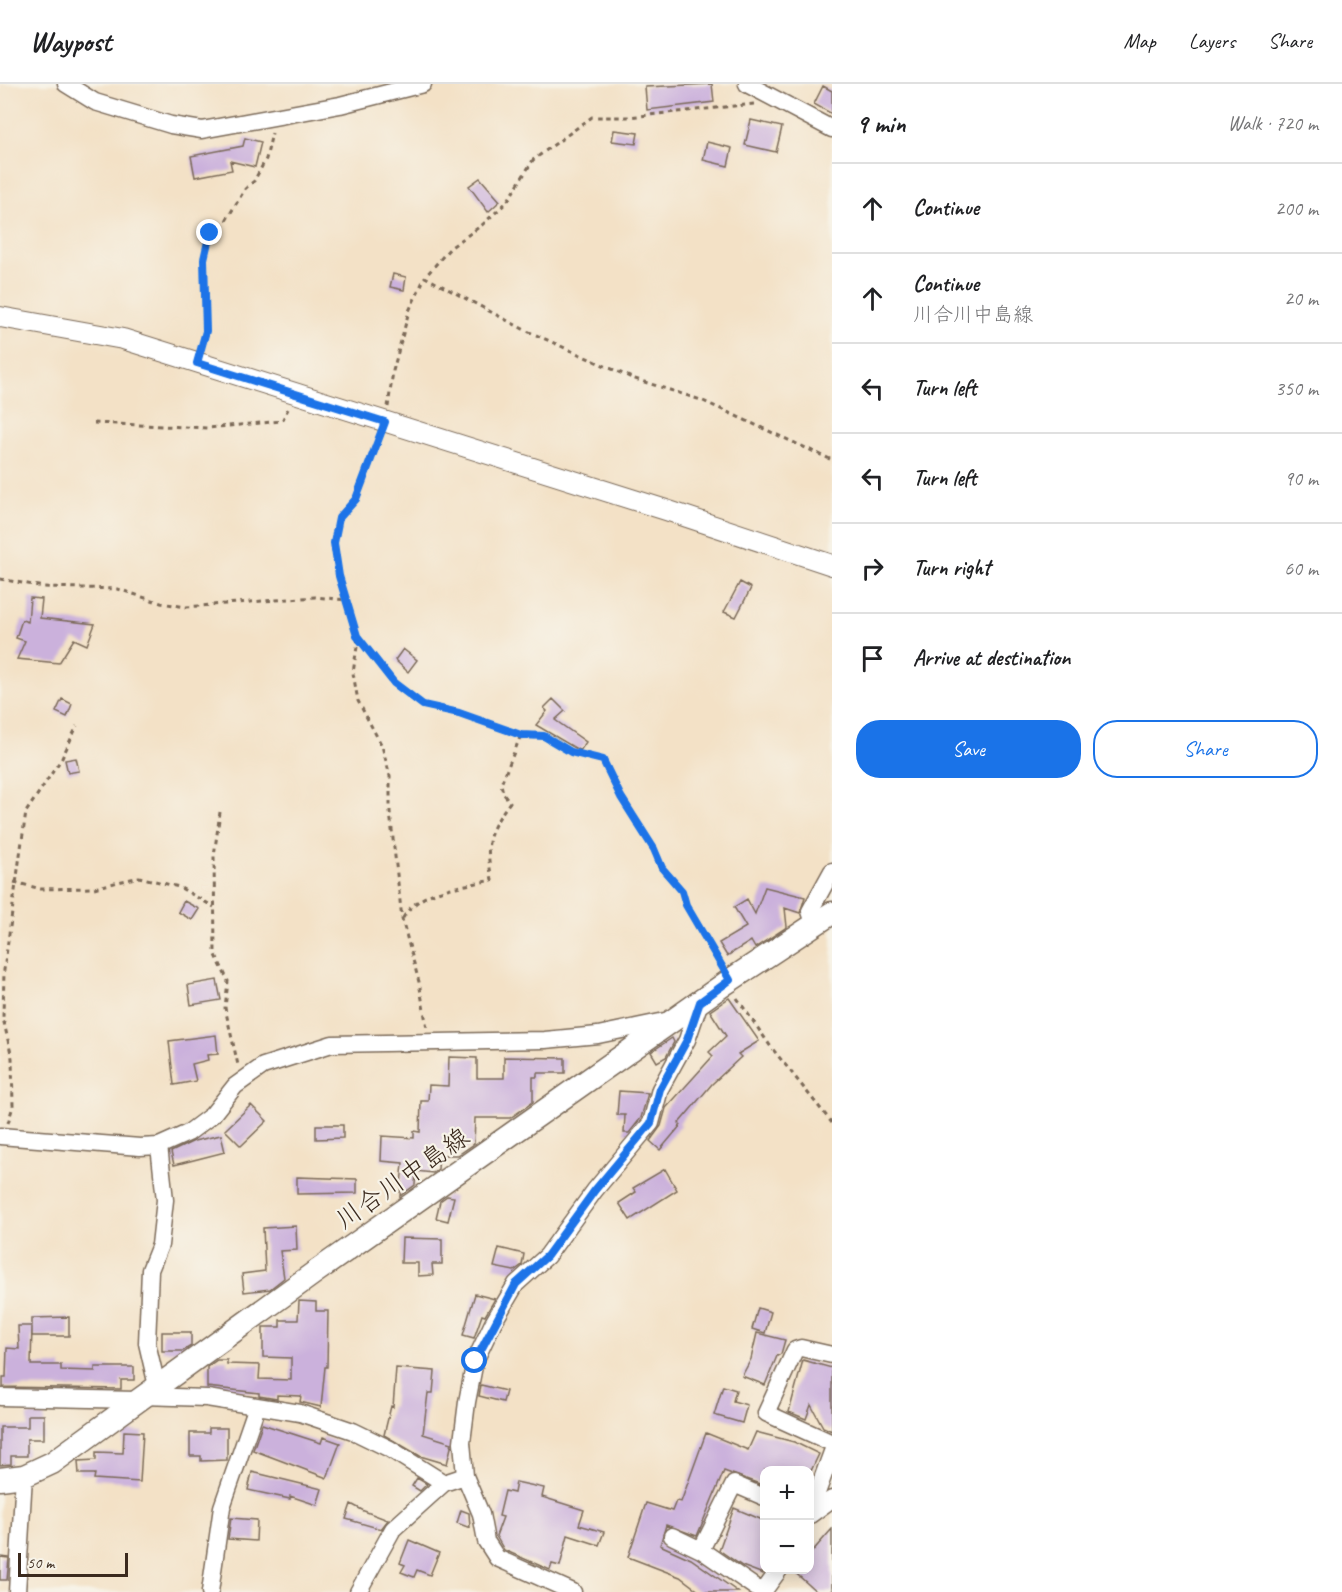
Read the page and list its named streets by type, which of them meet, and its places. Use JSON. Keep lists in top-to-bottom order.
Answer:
{
  "streets": {
    "main road": ["川合川中島線"]
  },
  "scale_bar": "50 m",
  "page": {
    "header": "Waypost",
    "nav": ["Map", "Layers", "Share"],
    "heading": ["9 min", "Walk · 720 m"],
    "list": [
      ["Continue", "200 m"],
      ["Continue", "川合川中島線", "20 m"],
      ["Turn left", "350 m"],
      ["Turn left", "90 m"],
      ["Turn right", "60 m"],
      "Arrive at destination"
    ],
    "buttons": ["Save", "Share"],
    "map_buttons": ["+", "−"],
    "scale": "50 m"
  }
}
